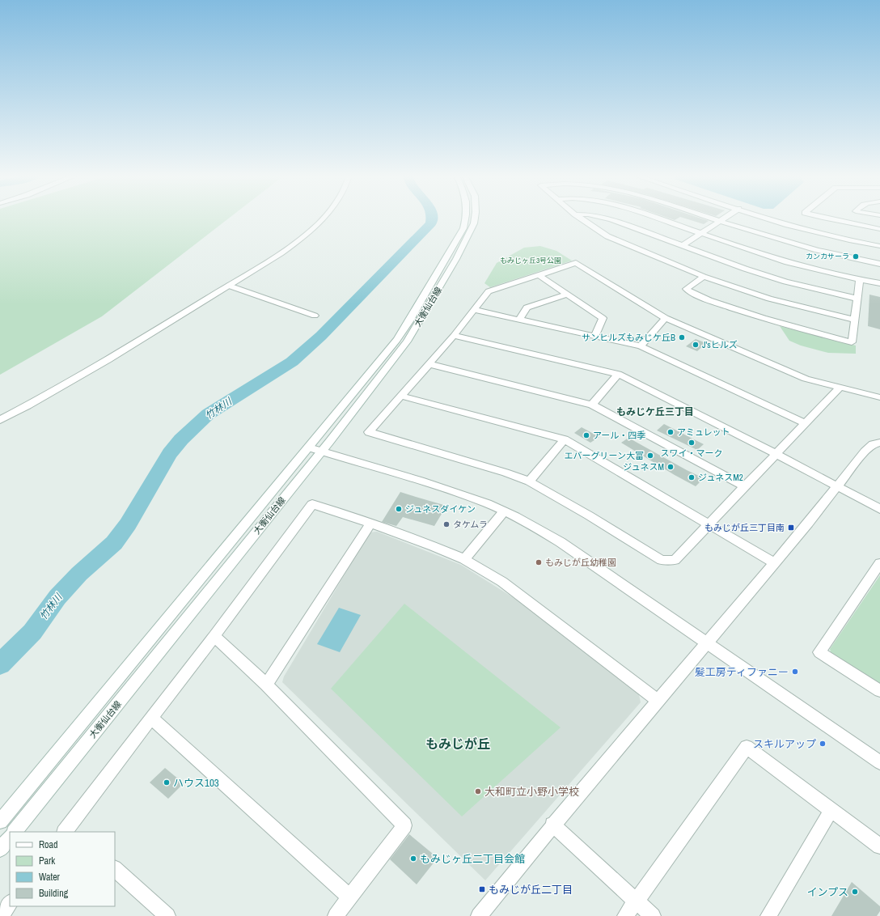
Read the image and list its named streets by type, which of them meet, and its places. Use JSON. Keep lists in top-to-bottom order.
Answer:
{
  "streets": {
    "street": ["大衡仙台線"]
  },
  "districts": ["もみじケ丘三丁目", "もみじが丘"],
  "water": ["竹林川"],
  "parks": ["もみじヶ丘3号公園"],
  "places": {
    "other": [
      "カンカサーラ",
      "サンヒルズもみじケ丘B",
      "J'sヒルズ",
      "アミュレット",
      "アール・四季",
      "スワイ・マーク",
      "エバーグリーン大富",
      "ジュネスM",
      "ジュネスM2",
      "ジュネスダイケン",
      "タケムラ",
      "もみじが丘幼稚園",
      "髪工房ティファニー",
      "スキルアップ",
      "ハウス103",
      "大和町立小野小学校",
      "もみじヶ丘二丁目会館",
      "インプス"
    ],
    "transit": ["もみじが丘三丁目南", "もみじが丘二丁目"]
  },
  "legend": [
    "Road",
    "Park",
    "Water",
    "Building"
  ]
}
